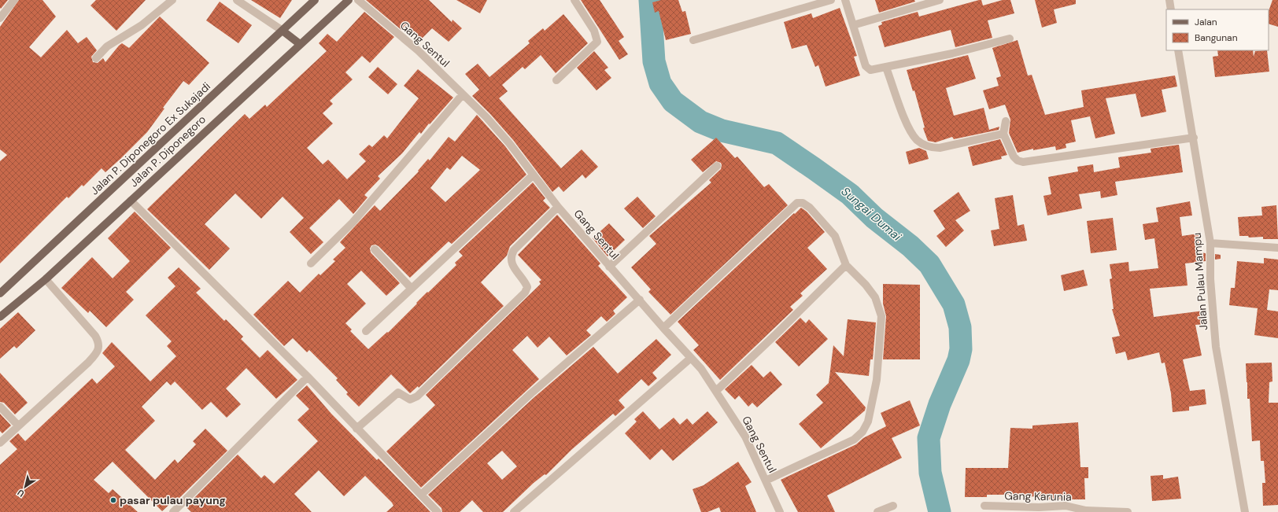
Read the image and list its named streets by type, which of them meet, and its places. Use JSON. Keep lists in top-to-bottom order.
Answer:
{
  "streets": {
    "main road": ["Jalan P. Diponegoro Ex Sukajadi", "Jalan P. Diponegoro"],
    "street": ["Gang Sentul", "Jalan Pulau Mampu", "Gang Karunia"]
  },
  "water": ["Sungai Dumai"],
  "places": ["pasar pulau payung"],
  "legend": ["Jalan", "Bangunan"],
  "north": "bottom left"
}
